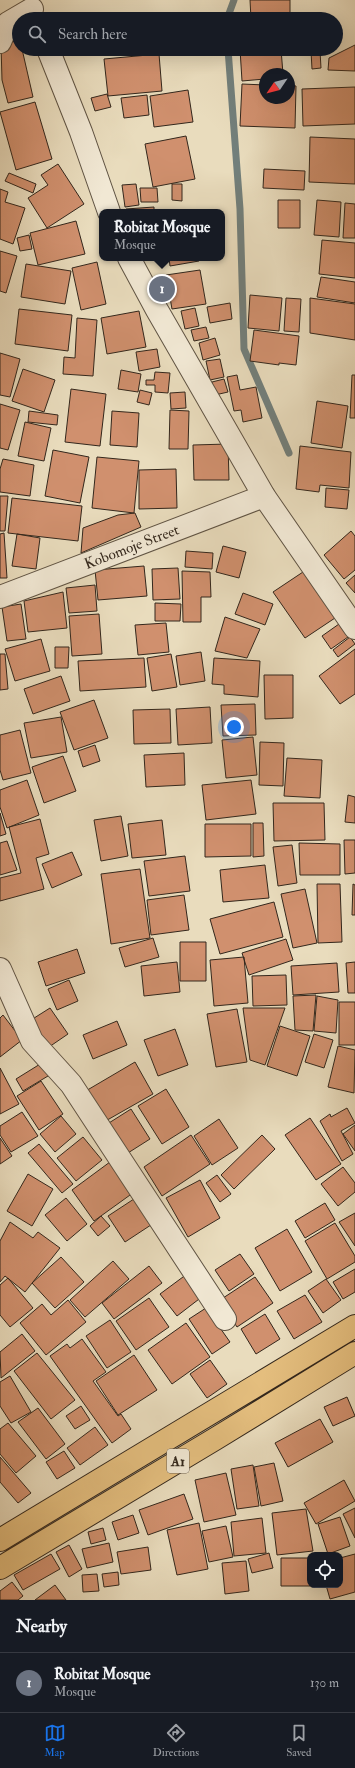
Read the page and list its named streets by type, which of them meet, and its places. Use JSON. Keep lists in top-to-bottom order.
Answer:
{
  "streets": {
    "highway": ["A1"],
    "street": ["Kobomoje Street"]
  },
  "north": "bottom left",
  "page": {
    "search": "Search here",
    "popup": ["Robitat Mosque", "Mosque"],
    "pins": "1",
    "heading": "Nearby",
    "list": [
      {
        "mark": "1",
        "name": "Robitat Mosque",
        "note": "Mosque",
        "value": "130 m"
      }
    ],
    "nav": ["Map", "Directions", "Saved"]
  }
}
